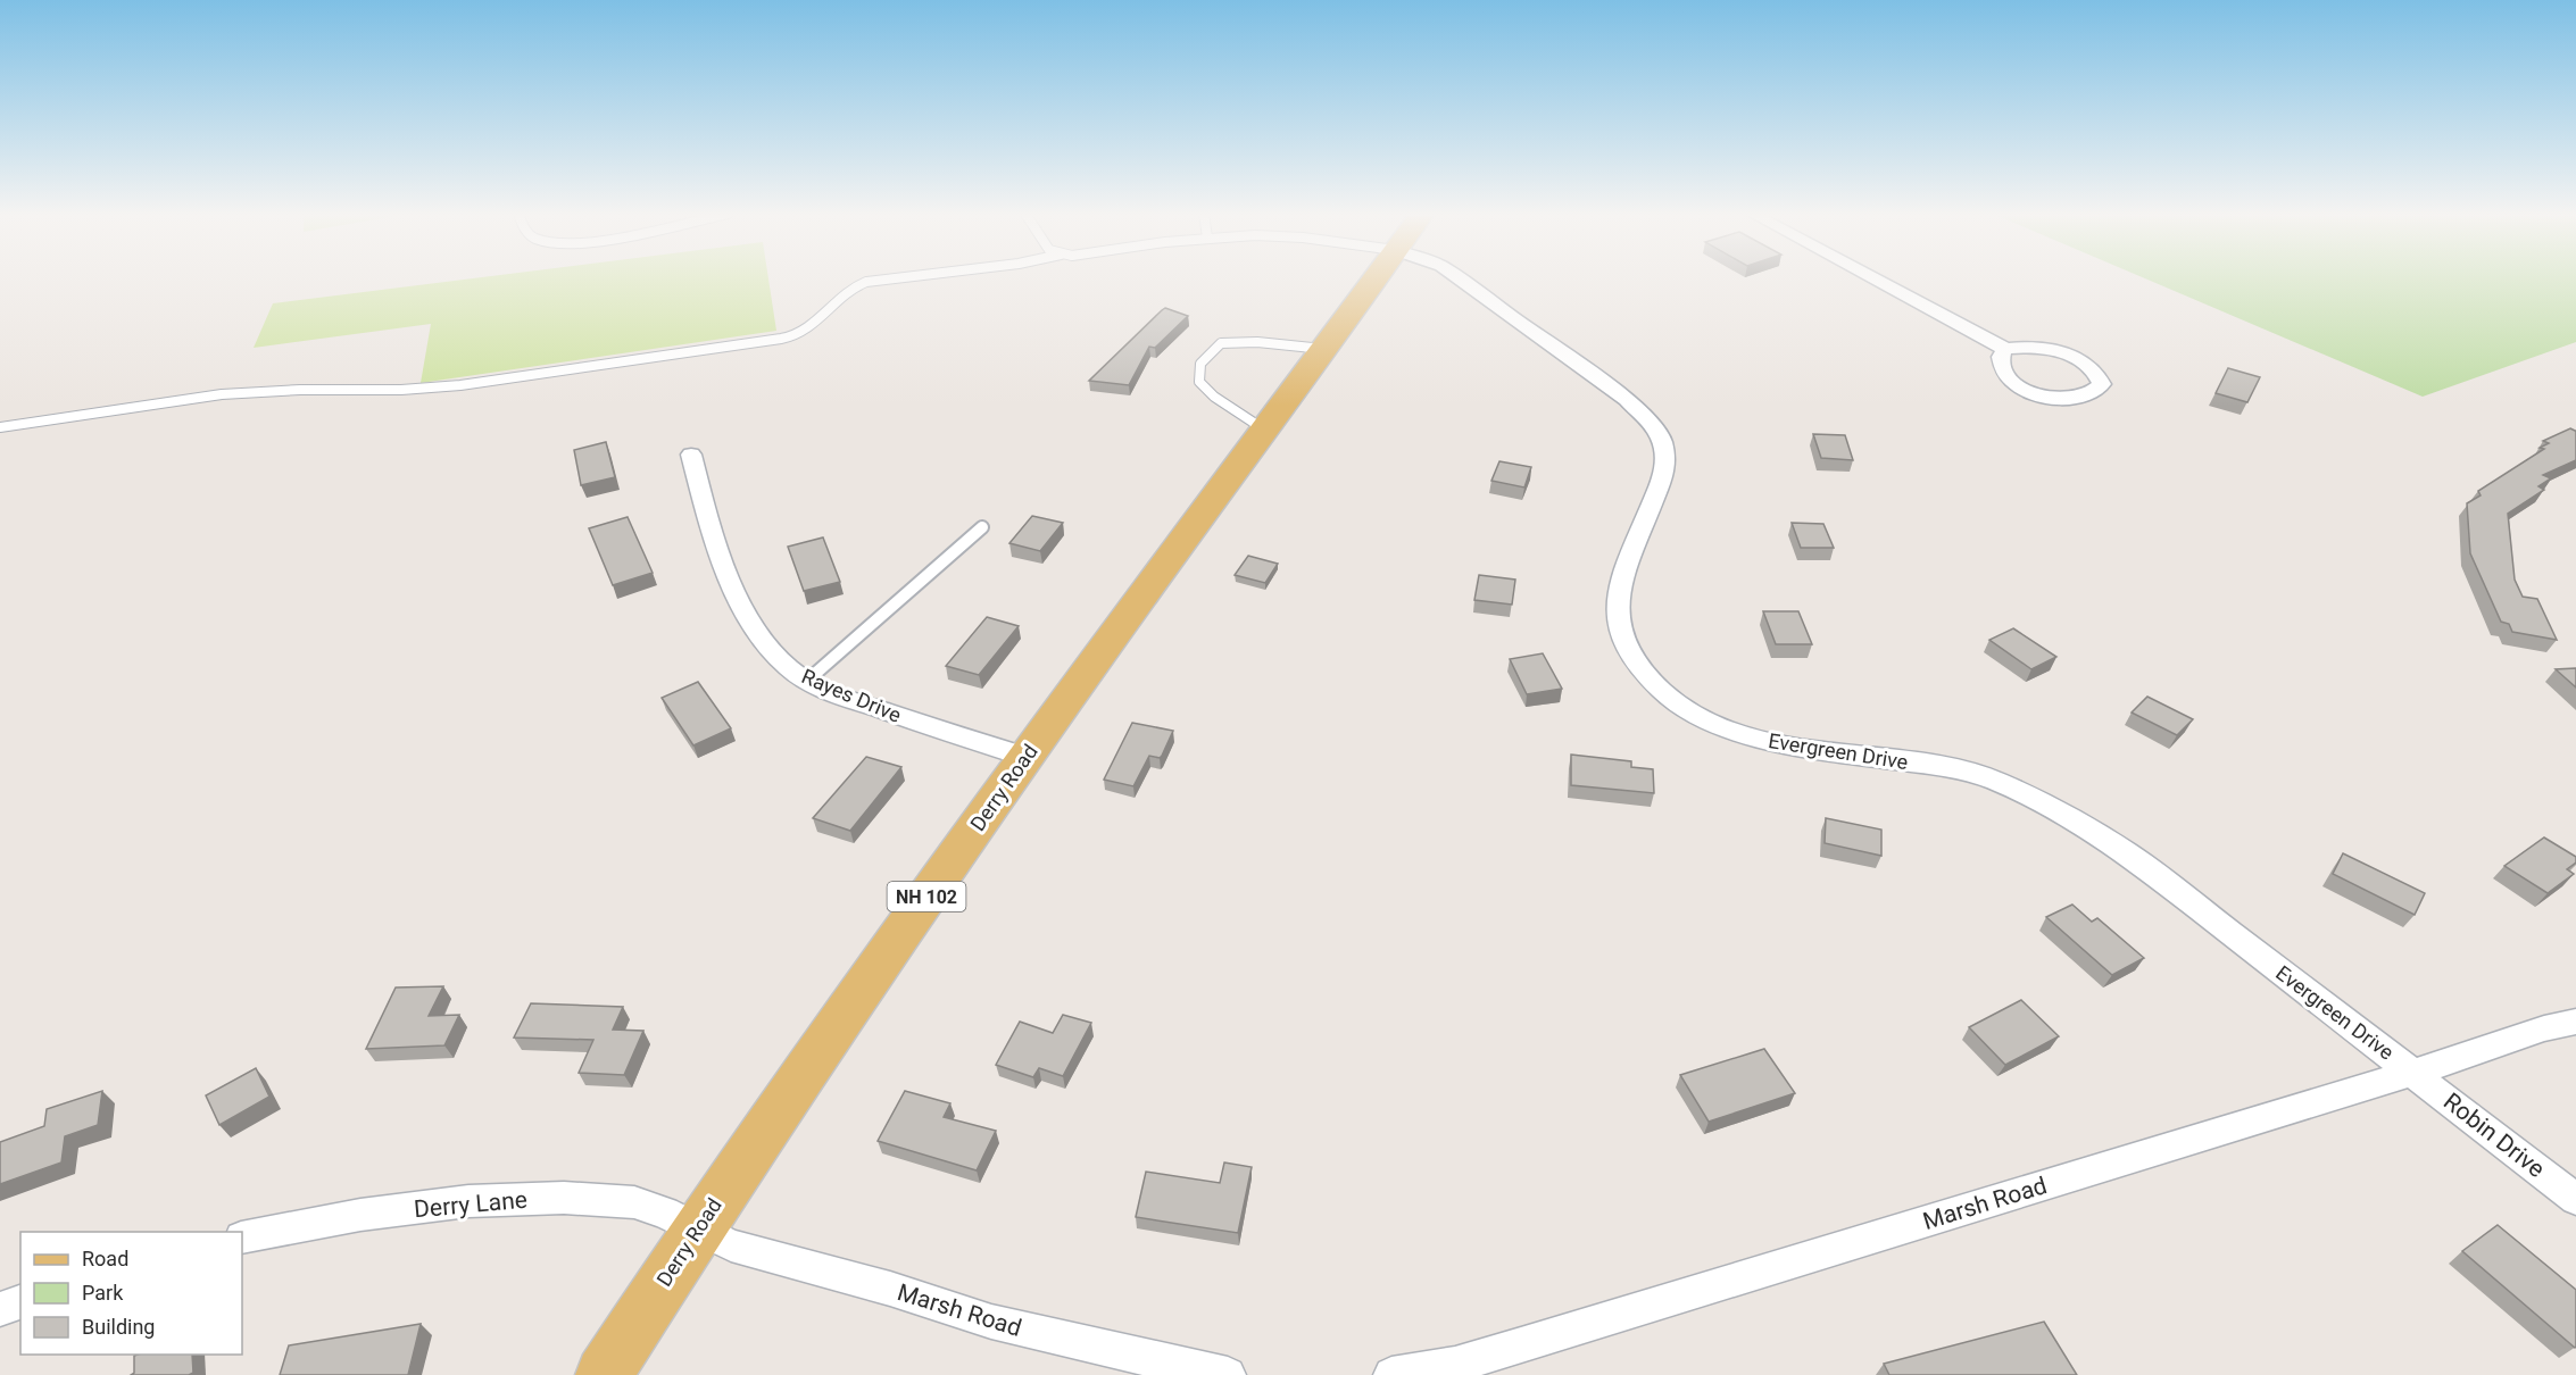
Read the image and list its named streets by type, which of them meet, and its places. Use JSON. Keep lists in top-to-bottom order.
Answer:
{
  "streets": {
    "main road": ["Derry Road", "NH 102"],
    "street": [
      "Rayes Drive",
      "Evergreen Drive",
      "Robin Drive",
      "Marsh Road",
      "Derry Lane"
    ]
  },
  "crossings": [
    ["Rayes Drive", "Derry Road"],
    ["Evergreen Drive", "Robin Drive"],
    ["Evergreen Drive", "Marsh Road"],
    ["Derry Road", "Marsh Road"],
    ["Derry Road", "Derry Lane"],
    ["Robin Drive", "Marsh Road"],
    ["Marsh Road", "Derry Lane"]
  ],
  "legend": ["Road", "Park", "Building"]
}
